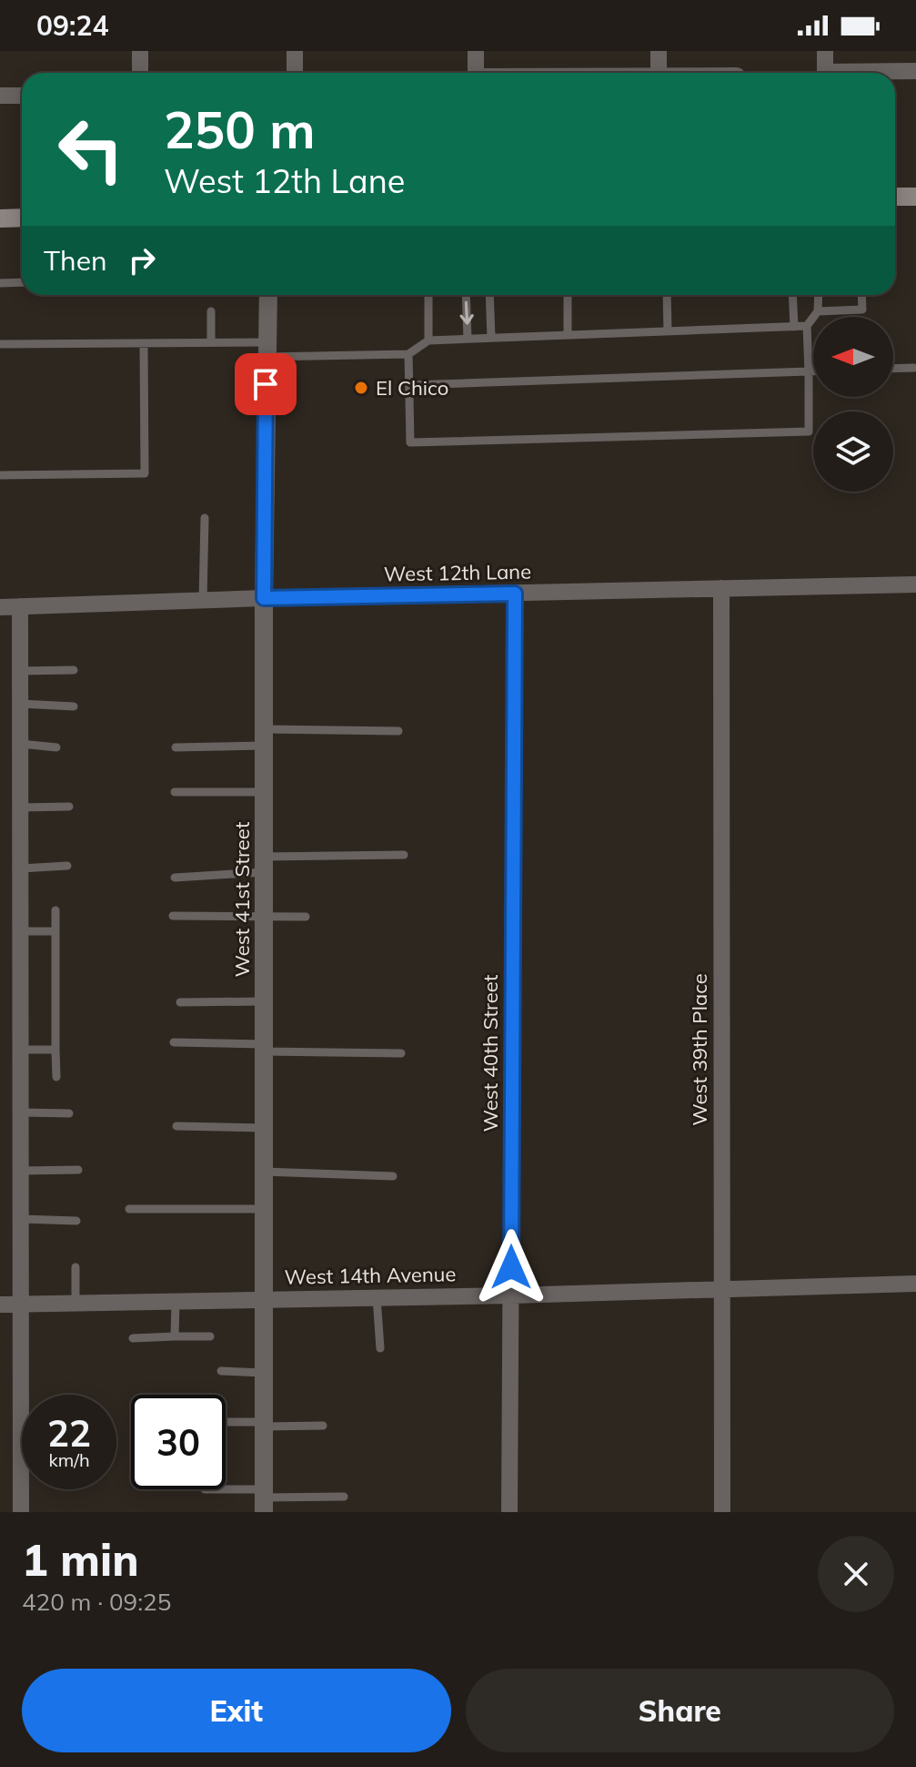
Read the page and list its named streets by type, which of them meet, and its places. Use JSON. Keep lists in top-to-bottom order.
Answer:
{
  "streets": {
    "street": [
      "West 12th Lane",
      "West 41st Street",
      "West 39th Place",
      "West 40th Street",
      "West 14th Avenue"
    ]
  },
  "crossings": [
    ["West 12th Lane", "West 41st Street"],
    ["West 12th Lane", "West 39th Place"],
    ["West 12th Lane", "West 40th Street"],
    ["West 41st Street", "West 14th Avenue"],
    ["West 39th Place", "West 14th Avenue"],
    ["West 40th Street", "West 14th Avenue"]
  ],
  "places": ["El Chico"],
  "north": "left",
  "page": {
    "status": "09:24",
    "turn": ["250 m", "West 12th Lane"],
    "then": "Then",
    "speed": "22 km/h",
    "limit": "30",
    "heading": ["1 min", "420 m · 09:25"],
    "buttons": ["Exit", "Share"]
  }
}
